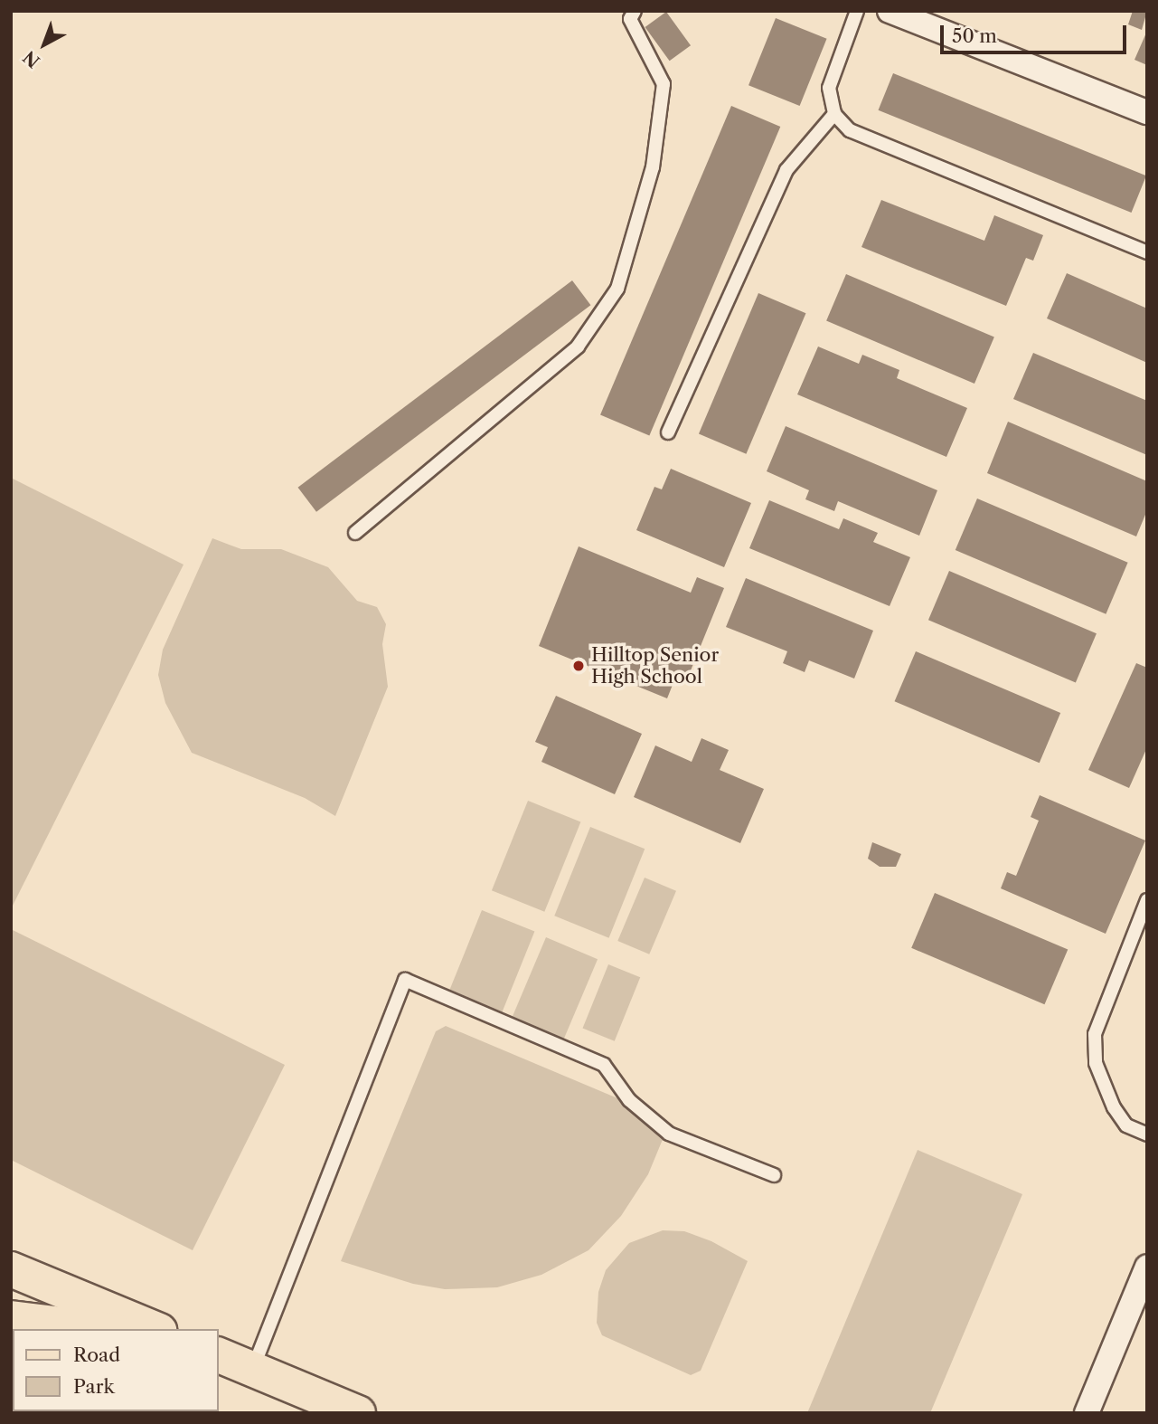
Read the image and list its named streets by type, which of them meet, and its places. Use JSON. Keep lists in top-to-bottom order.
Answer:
{
  "places": ["Hilltop Senior High School"],
  "legend": ["Road", "Park"],
  "scale_bar": "50 m",
  "north": "bottom left"
}
